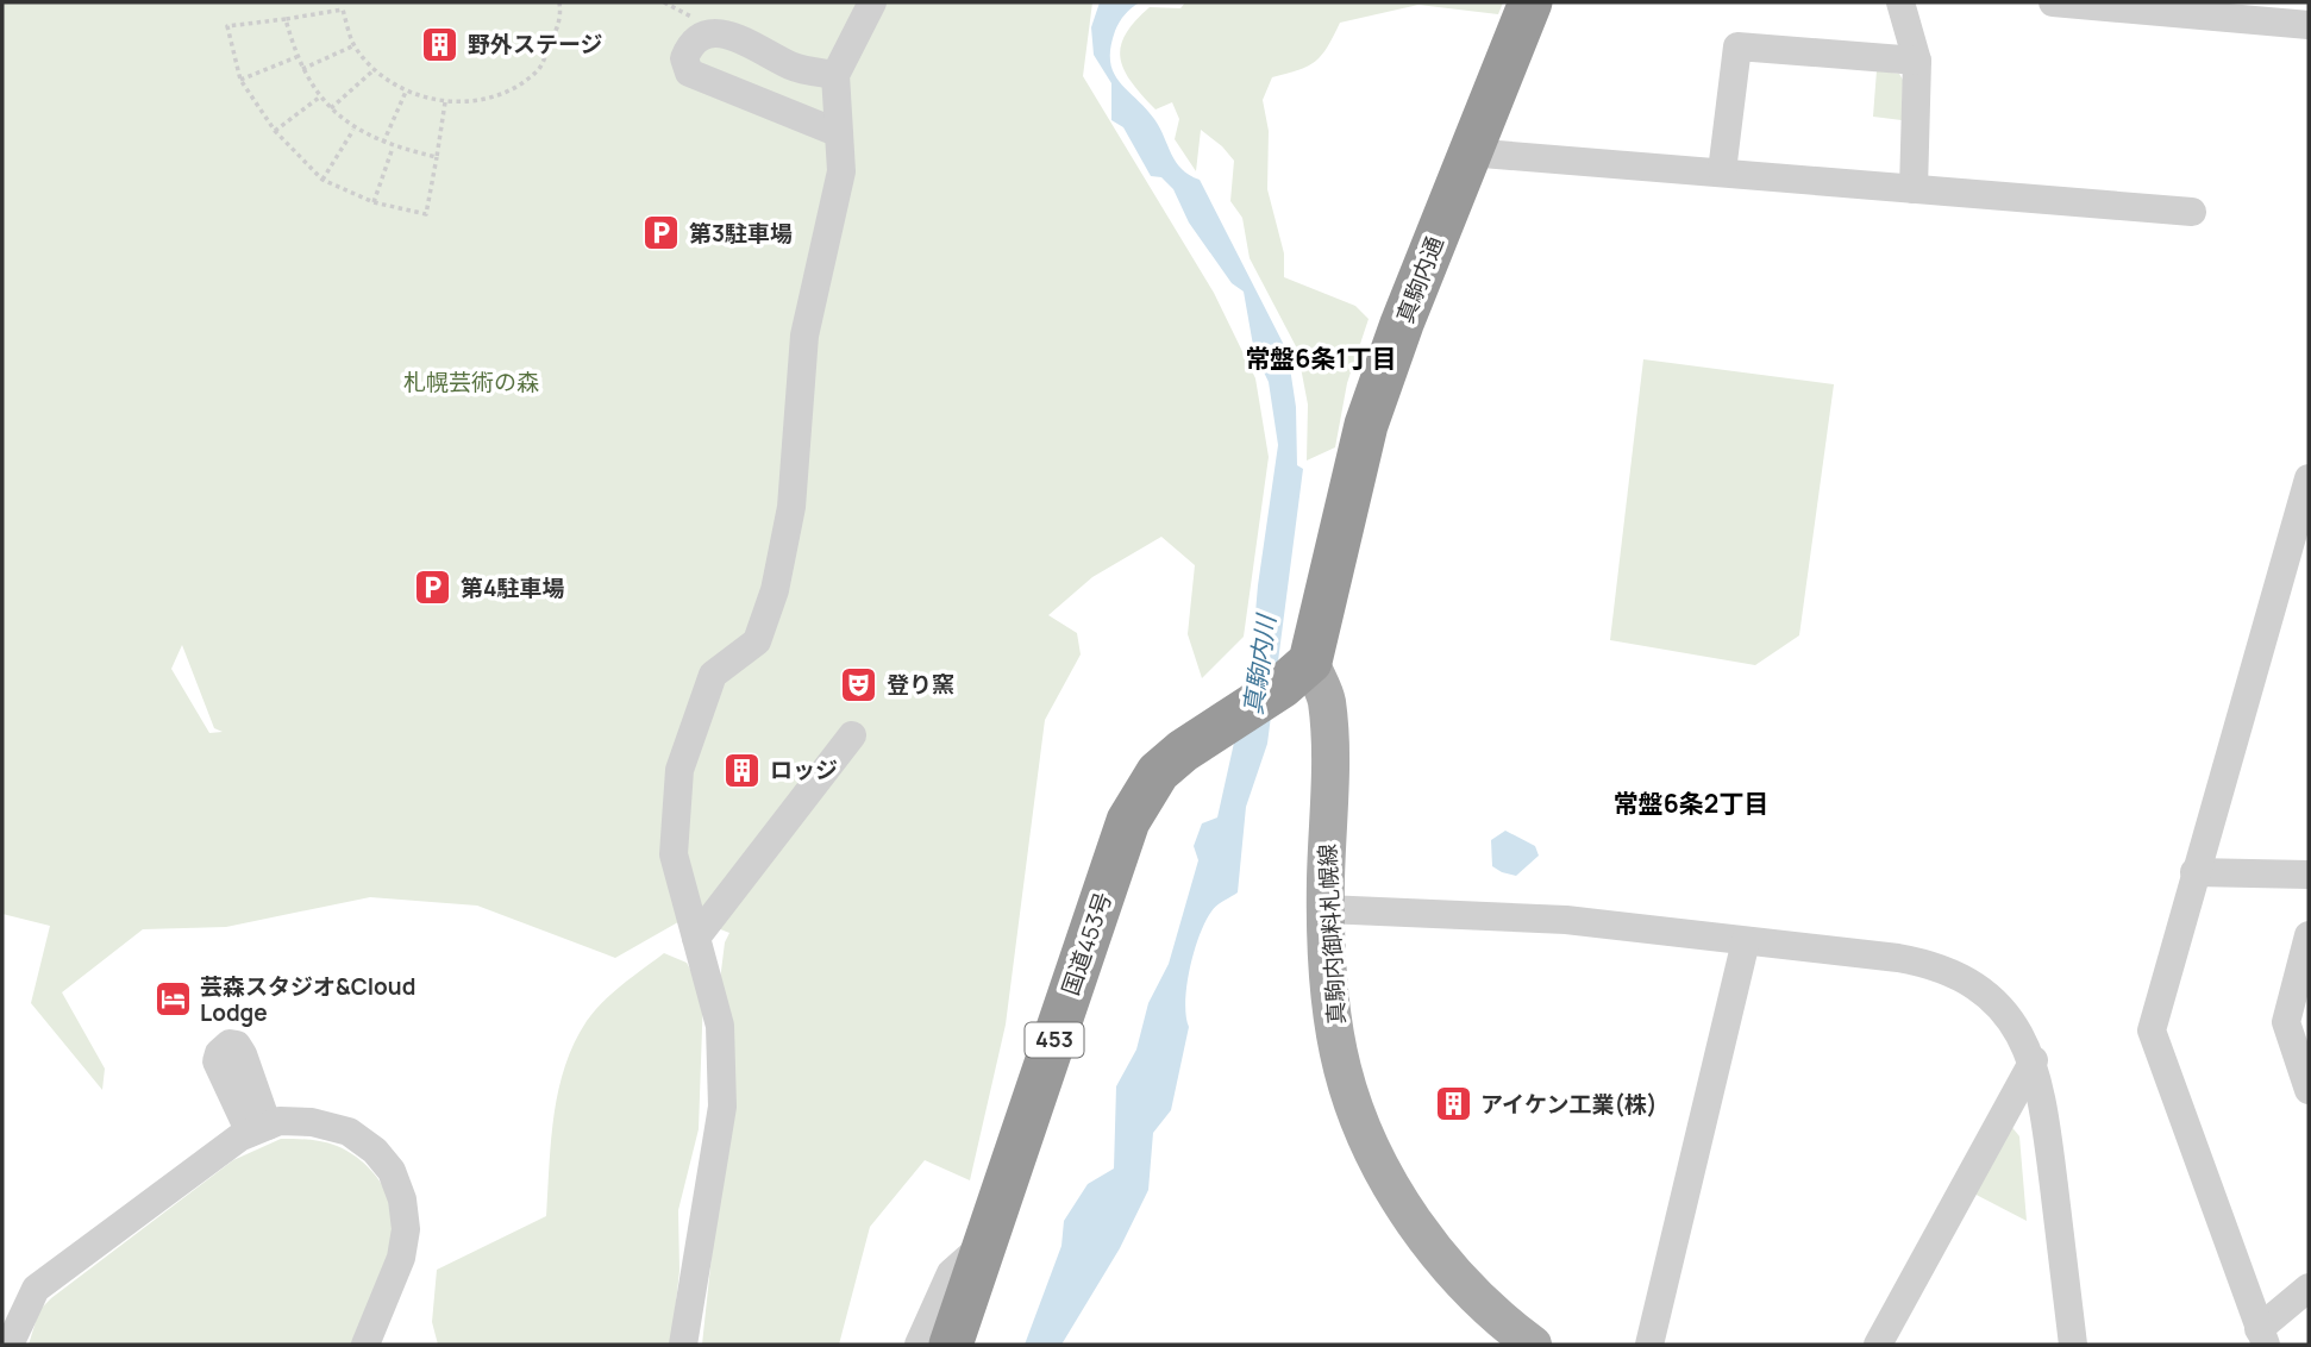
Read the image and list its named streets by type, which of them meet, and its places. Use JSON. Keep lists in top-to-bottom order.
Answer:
{
  "streets": {
    "highway": ["真駒内通", "国道453号", "453"],
    "main road": ["真駒内御料札幌線"]
  },
  "crossings": [
    ["真駒内通", "真駒内御料札幌線"],
    ["真駒内通", "国道453号"],
    ["真駒内御料札幌線", "国道453号"]
  ],
  "districts": ["常盤6条1丁目", "常盤6条2丁目"],
  "water": ["真駒内川"],
  "parks": ["札幌芸術の森"],
  "places": {
    "building": ["野外ステージ", "ロッジ", "アイケン工業(株)"],
    "parking": ["第3駐車場", "第4駐車場"],
    "theatre": ["登り窯"],
    "hotel": ["芸森スタジオ&Cloud Lodge"]
  }
}
